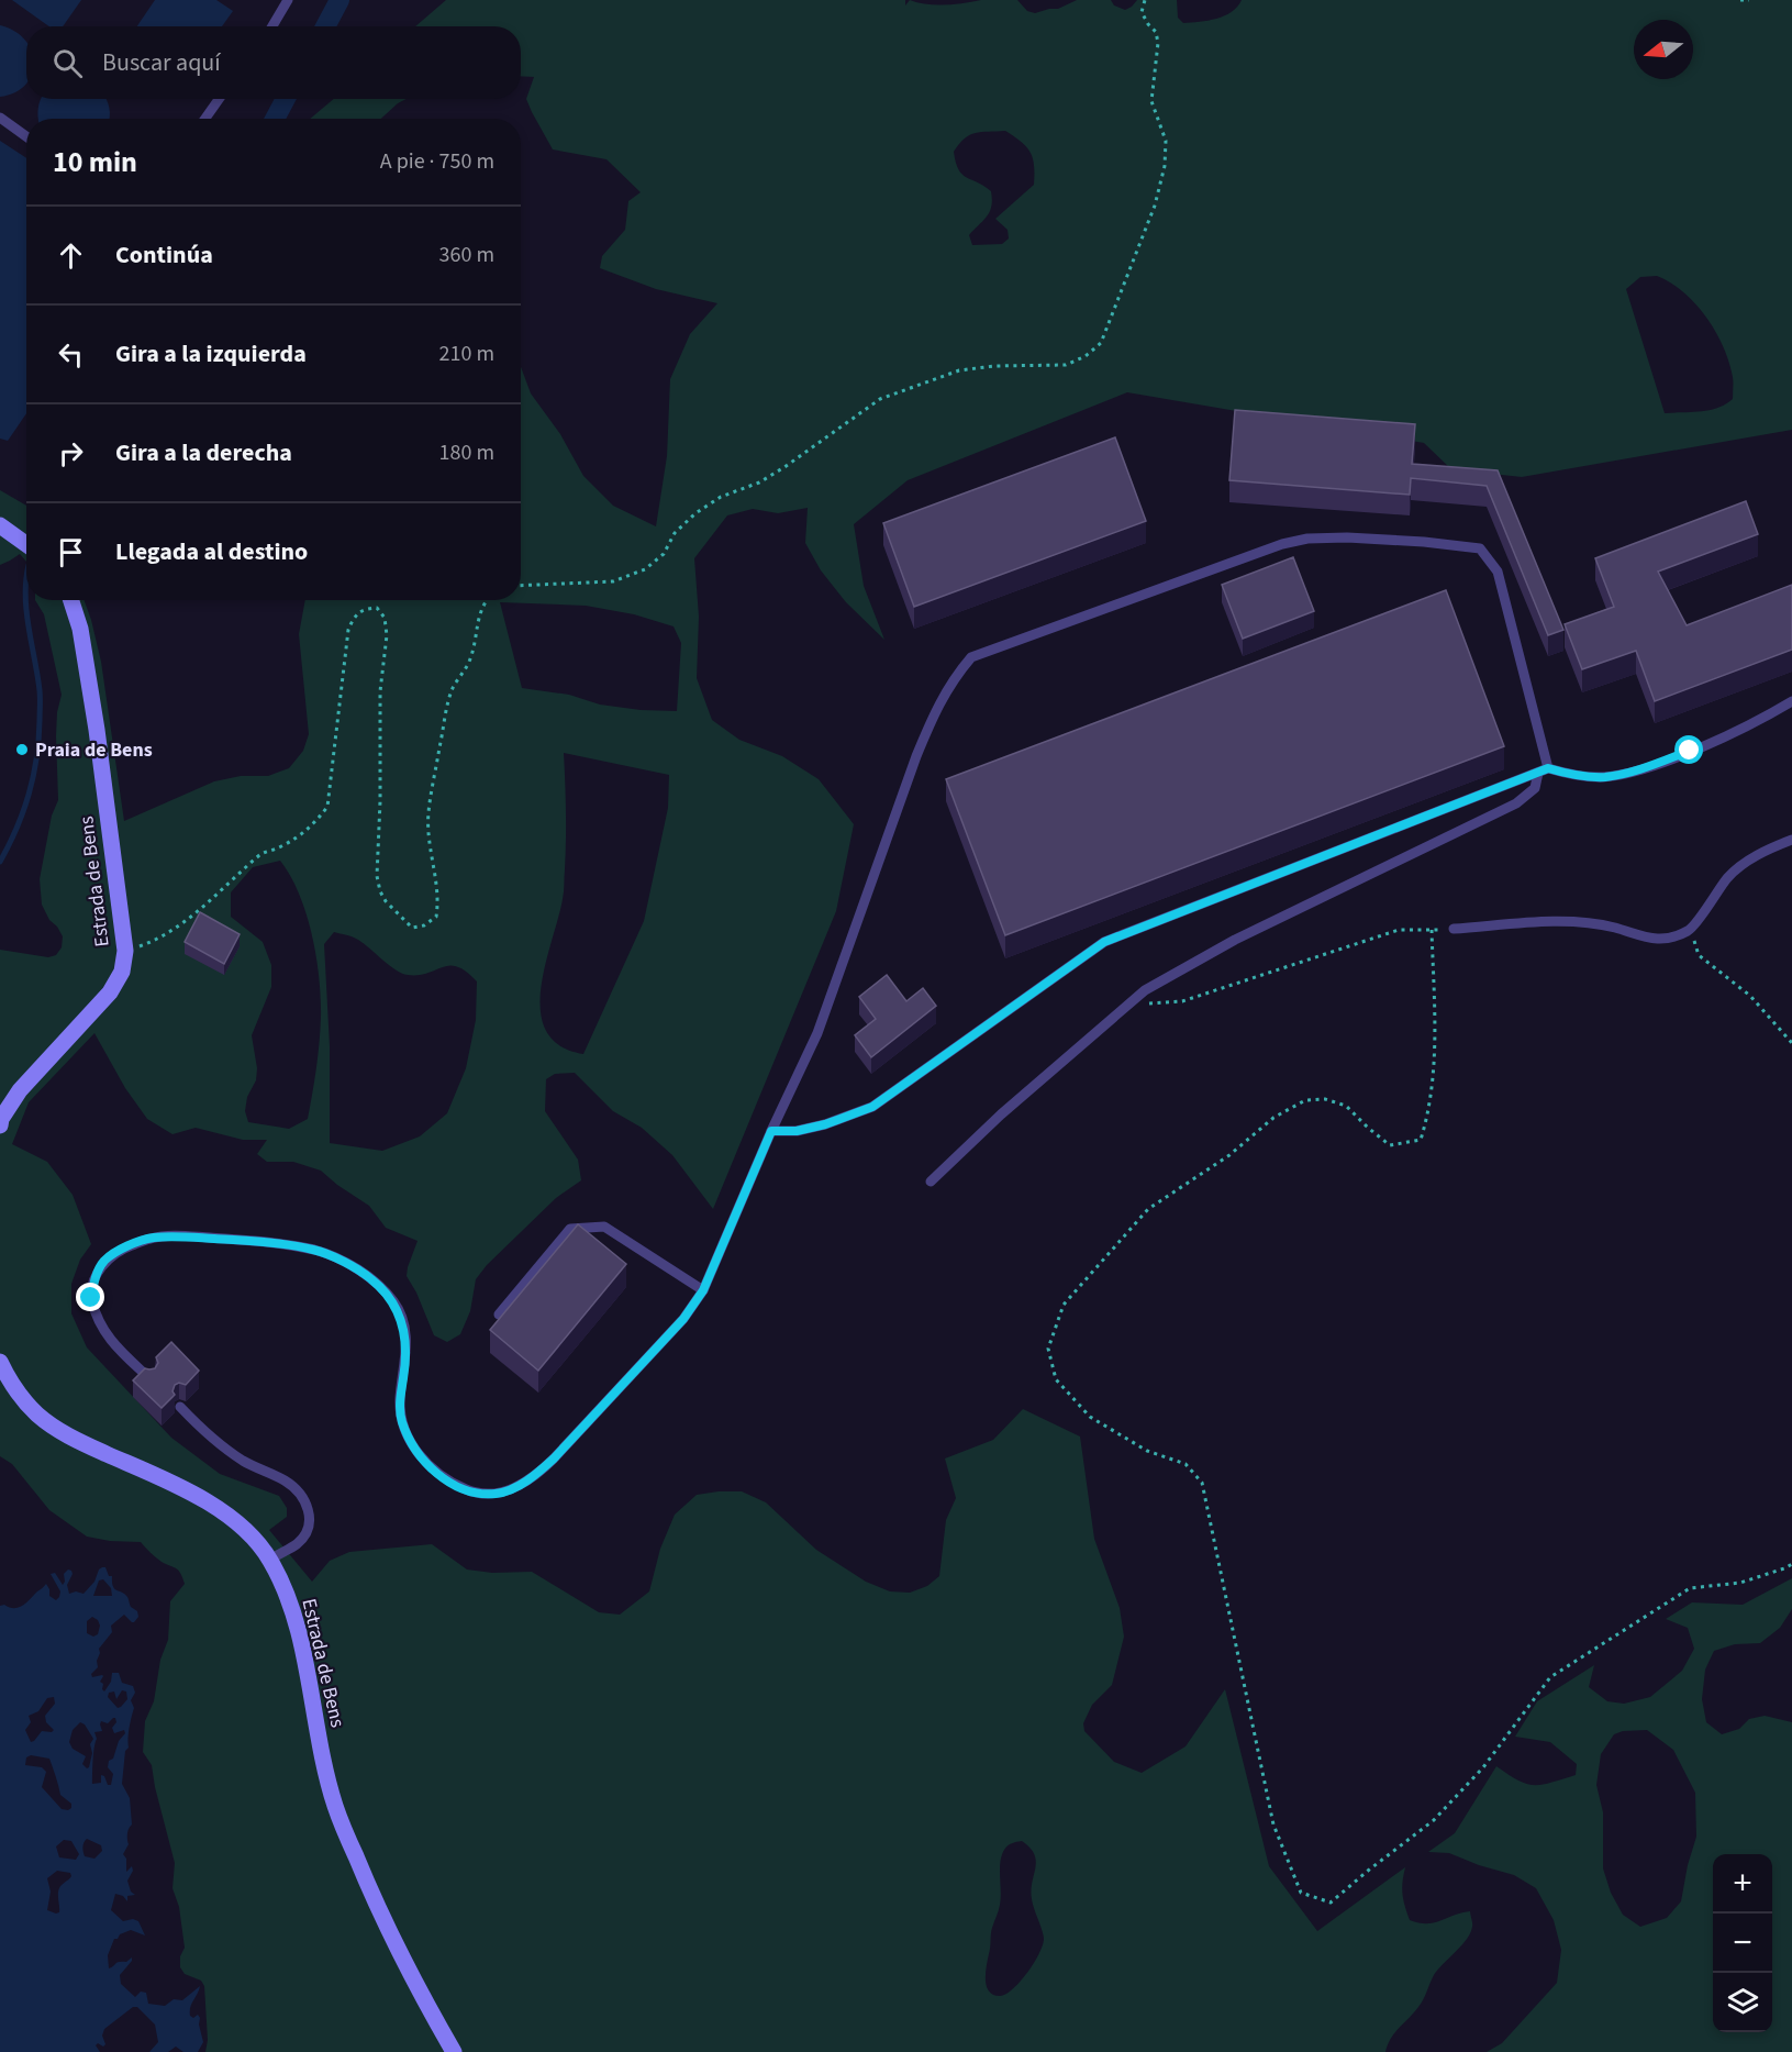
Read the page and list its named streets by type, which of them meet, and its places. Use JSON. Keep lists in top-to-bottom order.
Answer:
{
  "streets": {
    "street": ["Estrada de Bens"]
  },
  "places": ["Praia de Bens"],
  "north": "left",
  "page": {
    "search": "Buscar aquí",
    "heading": ["10 min", "A pie · 750 m"],
    "list": [
      ["Continúa", "360 m"],
      ["Gira a la izquierda", "210 m"],
      ["Gira a la derecha", "180 m"],
      "Llegada al destino"
    ],
    "map_buttons": ["+", "−"]
  }
}
